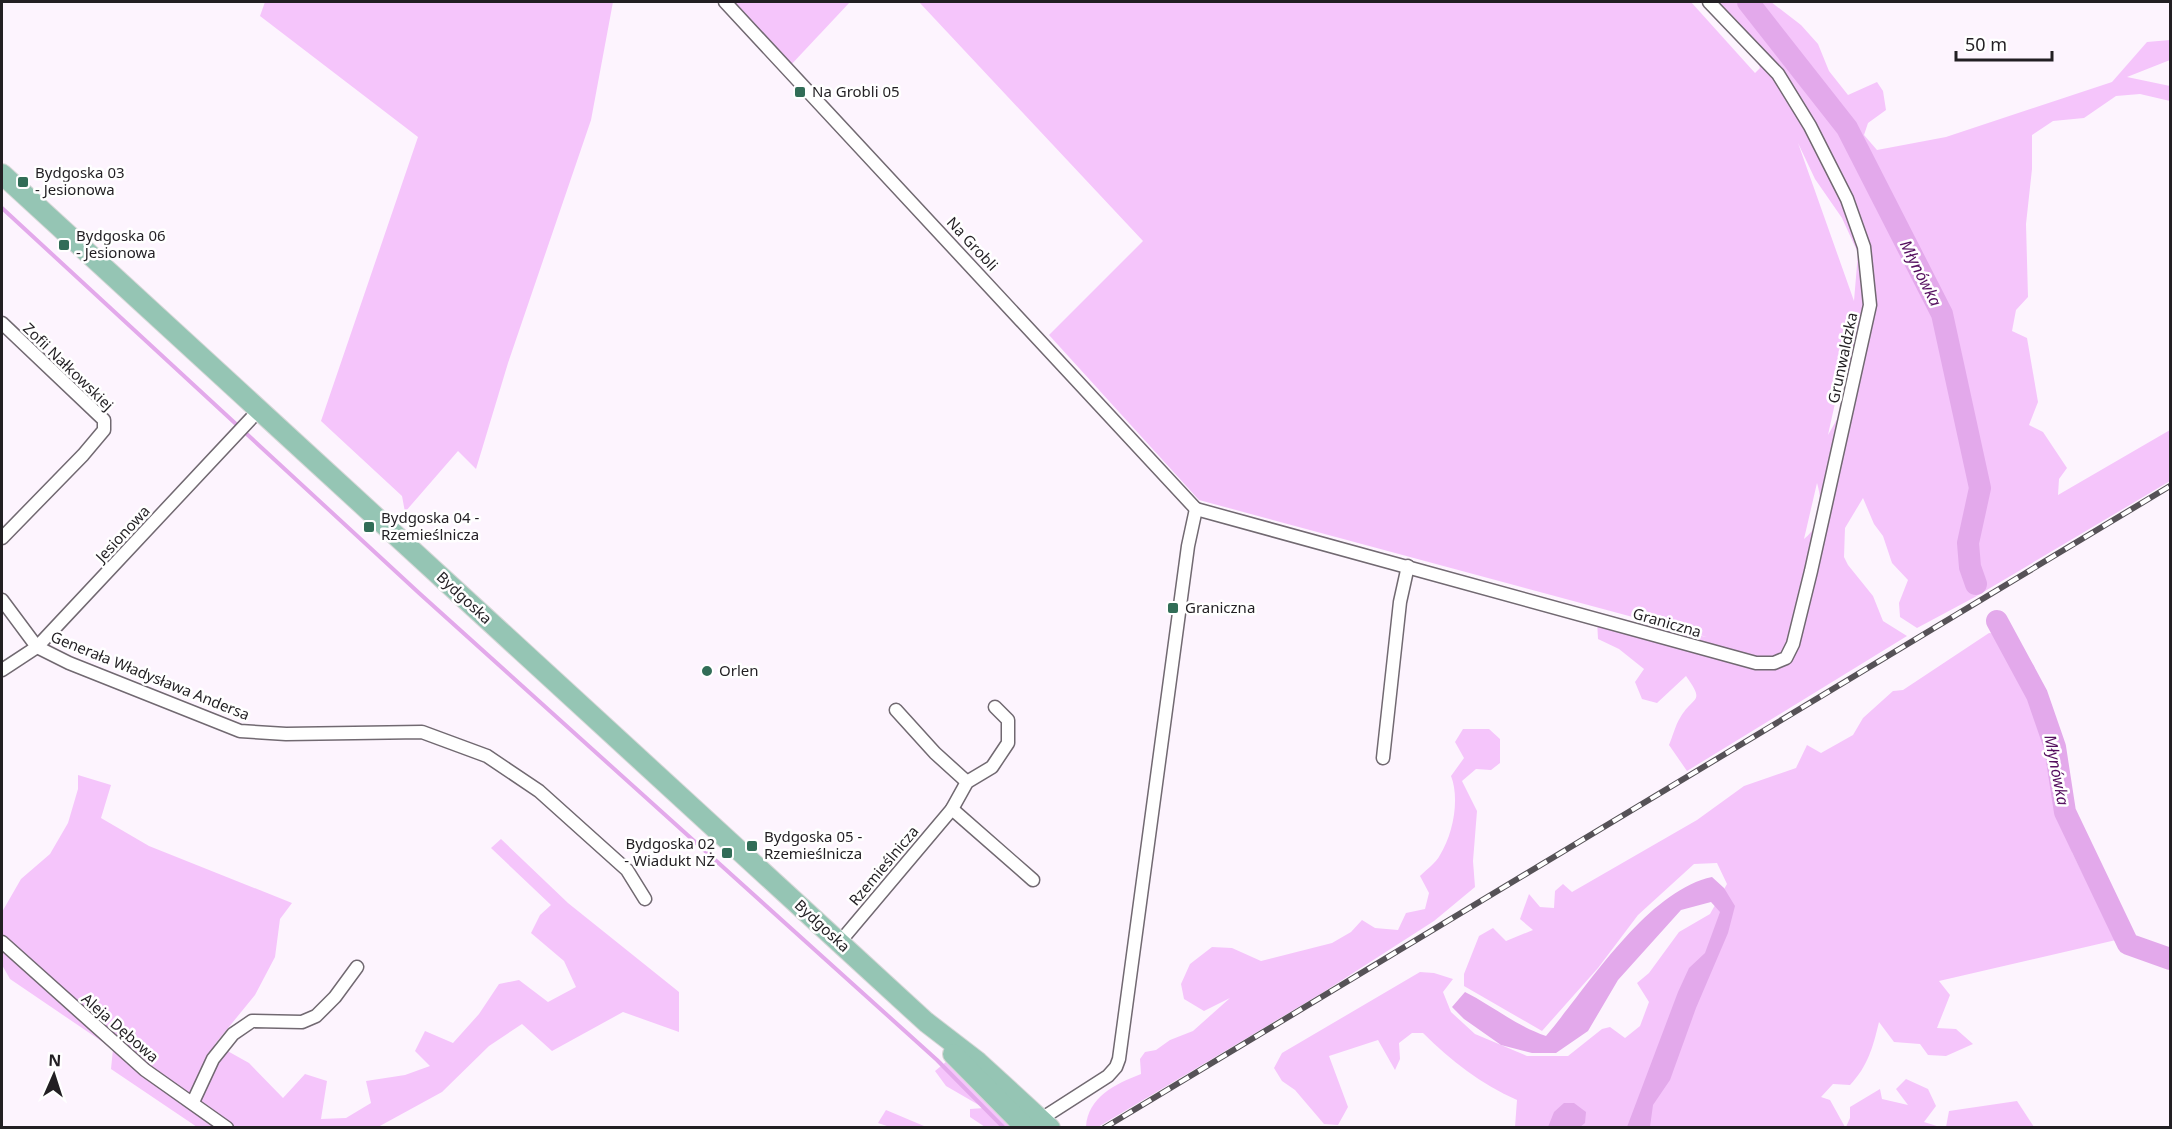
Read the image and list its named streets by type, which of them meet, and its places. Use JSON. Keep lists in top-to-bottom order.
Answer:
{
  "streets": {
    "main road": ["Bydgoska"],
    "street": [
      "Na Grobli",
      "Grunwaldzka",
      "Zofii Nałkowskiej",
      "Jesionowa",
      "Graniczna",
      "Generała Władysława Andersa",
      "Rzemieślnicza",
      "Aleja Dębowa"
    ]
  },
  "crossings": [
    ["Na Grobli", "Graniczna"],
    ["Grunwaldzka", "Graniczna"],
    ["Jesionowa", "Bydgoska"],
    ["Jesionowa", "Generała Władysława Andersa"],
    ["Bydgoska", "Rzemieślnicza"]
  ],
  "water": ["Młynówka"],
  "places": {
    "transit": [
      "Na Grobli 05",
      "Bydgoska 03 - Jesionowa",
      "Bydgoska 06 - Jesionowa",
      "Bydgoska 04 - Rzemieślnicza",
      "Graniczna",
      "Bydgoska 05 - Rzemieślnicza",
      "Bydgoska 02 - Wiadukt NŻ"
    ],
    "other": ["Orlen"]
  },
  "scale_bar": "50 m",
  "north": "top"
}
